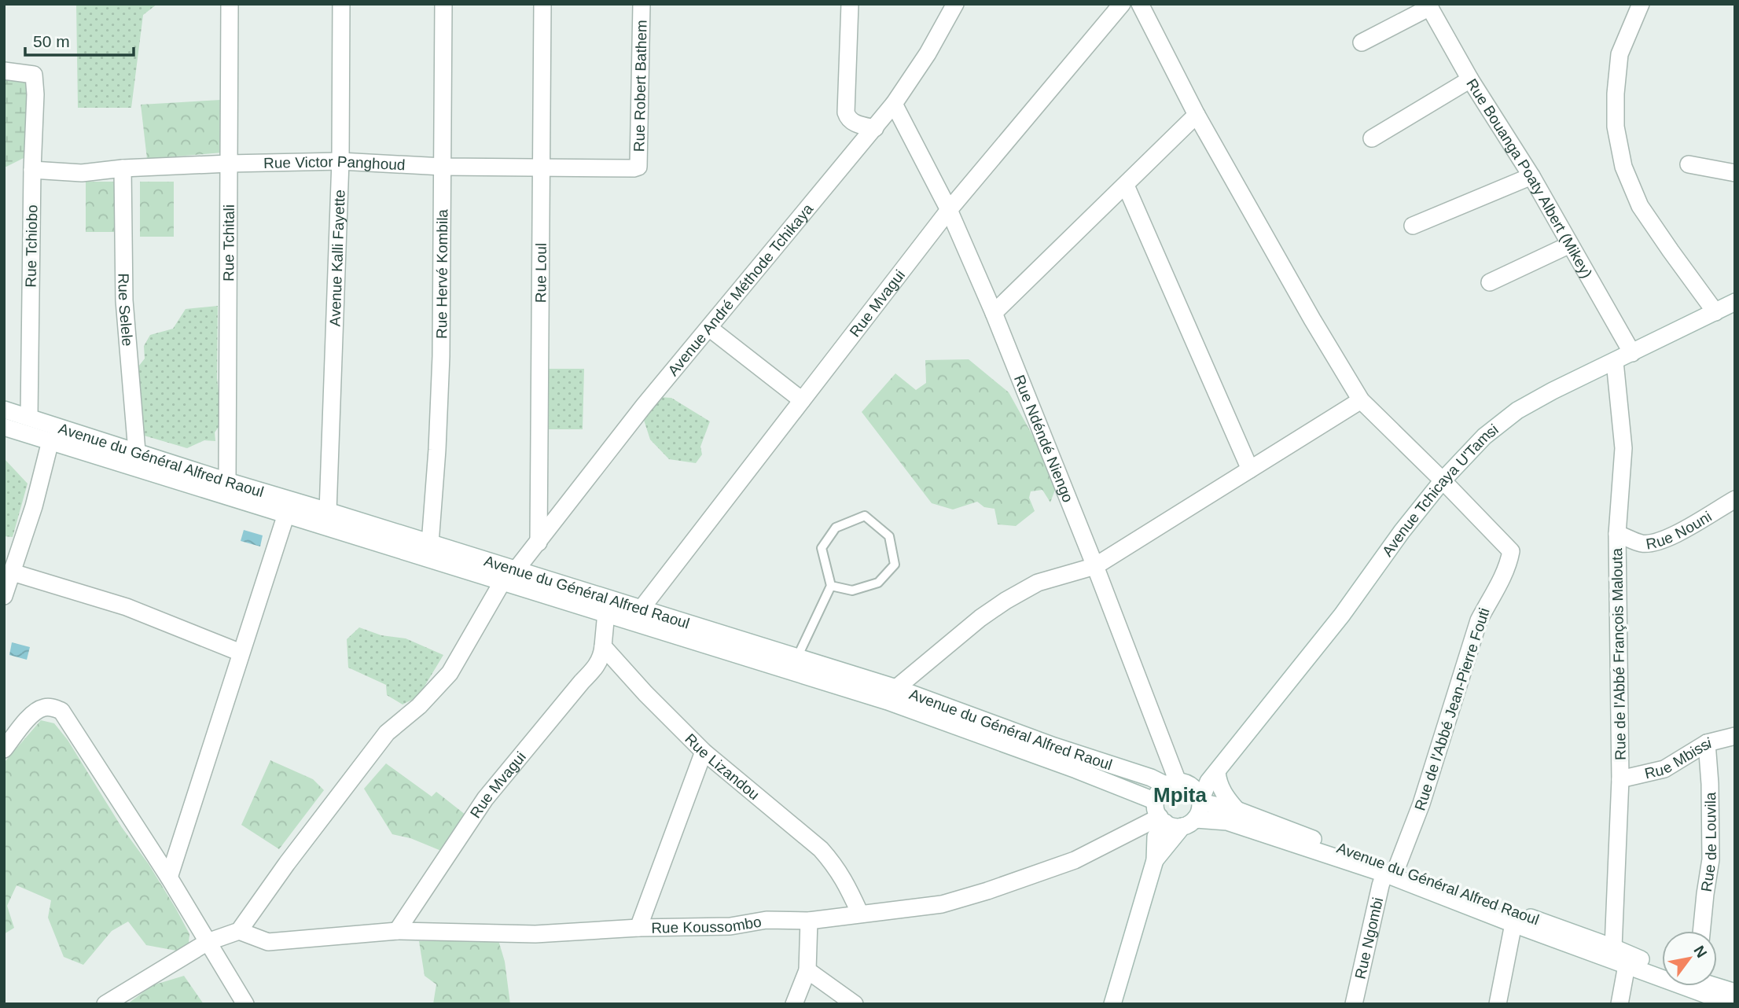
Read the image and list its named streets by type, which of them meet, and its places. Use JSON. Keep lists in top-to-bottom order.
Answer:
{
  "streets": {
    "street": [
      "Rue Robert Bathem",
      "Rue Victor Panghoud",
      "Rue Bouanga Poaty Albert (Mikey)",
      "Rue Tchitali",
      "Rue Tchiobo",
      "Avenue Kalli Fayette",
      "Rue Hervé Kombila",
      "Rue Loul",
      "Avenue André Méthode Tchikaya",
      "Rue Mvagui",
      "Rue Selele",
      "Rue Ndéndé Niengo",
      "Avenue du Général Alfred Raoul",
      "Avenue Tchicaya U'Tamsi",
      "Rue Nouni",
      "Rue de l'Abbé François Malouta",
      "Rue de l'Abbé Jean-Pierre Fouti",
      "Rue Mbissi",
      "Rue Lizandou",
      "Rue de Louvila",
      "Rue Koussombo",
      "Rue Ngombi"
    ]
  },
  "crossings": [
    ["Rue Robert Bathem", "Rue Victor Panghoud"],
    ["Rue Victor Panghoud", "Rue Tchitali"],
    ["Rue Victor Panghoud", "Rue Tchiobo"],
    ["Rue Victor Panghoud", "Avenue Kalli Fayette"],
    ["Rue Victor Panghoud", "Rue Hervé Kombila"],
    ["Rue Victor Panghoud", "Rue Loul"],
    ["Rue Victor Panghoud", "Rue Selele"],
    ["Rue Bouanga Poaty Albert (Mikey)", "Avenue Tchicaya U'Tamsi"],
    ["Rue Tchitali", "Avenue du Général Alfred Raoul"],
    ["Rue Tchiobo", "Avenue du Général Alfred Raoul"],
    ["Avenue Kalli Fayette", "Avenue du Général Alfred Raoul"],
    ["Rue Hervé Kombila", "Avenue du Général Alfred Raoul"],
    ["Rue Loul", "Avenue André Méthode Tchikaya"],
    ["Avenue André Méthode Tchikaya", "Rue Ndéndé Niengo"],
    ["Avenue André Méthode Tchikaya", "Avenue du Général Alfred Raoul"],
    ["Rue Mvagui", "Rue Ndéndé Niengo"],
    ["Rue Mvagui", "Avenue du Général Alfred Raoul"],
    ["Rue Mvagui", "Rue Lizandou"],
    ["Rue Mvagui", "Rue Koussombo"],
    ["Rue Selele", "Avenue du Général Alfred Raoul"],
    ["Rue Ndéndé Niengo", "Avenue du Général Alfred Raoul"],
    ["Rue Ndéndé Niengo", "Avenue Tchicaya U'Tamsi"],
    ["Rue Ndéndé Niengo", "Rue Koussombo"],
    ["Avenue du Général Alfred Raoul", "Avenue Tchicaya U'Tamsi"],
    ["Avenue du Général Alfred Raoul", "Rue de l'Abbé François Malouta"],
    ["Avenue du Général Alfred Raoul", "Rue de l'Abbé Jean-Pierre Fouti"],
    ["Avenue du Général Alfred Raoul", "Rue Koussombo"],
    ["Avenue du Général Alfred Raoul", "Rue Ngombi"],
    ["Avenue Tchicaya U'Tamsi", "Rue de l'Abbé François Malouta"],
    ["Avenue Tchicaya U'Tamsi", "Rue de l'Abbé Jean-Pierre Fouti"],
    ["Avenue Tchicaya U'Tamsi", "Rue Koussombo"],
    ["Rue Nouni", "Rue de l'Abbé François Malouta"],
    ["Rue de l'Abbé François Malouta", "Rue Mbissi"],
    ["Rue de l'Abbé Jean-Pierre Fouti", "Rue Ngombi"],
    ["Rue Mbissi", "Rue de Louvila"],
    ["Rue Lizandou", "Rue Koussombo"]
  ],
  "districts": ["Mpita"],
  "scale_bar": "50 m",
  "north": "top right"
}
